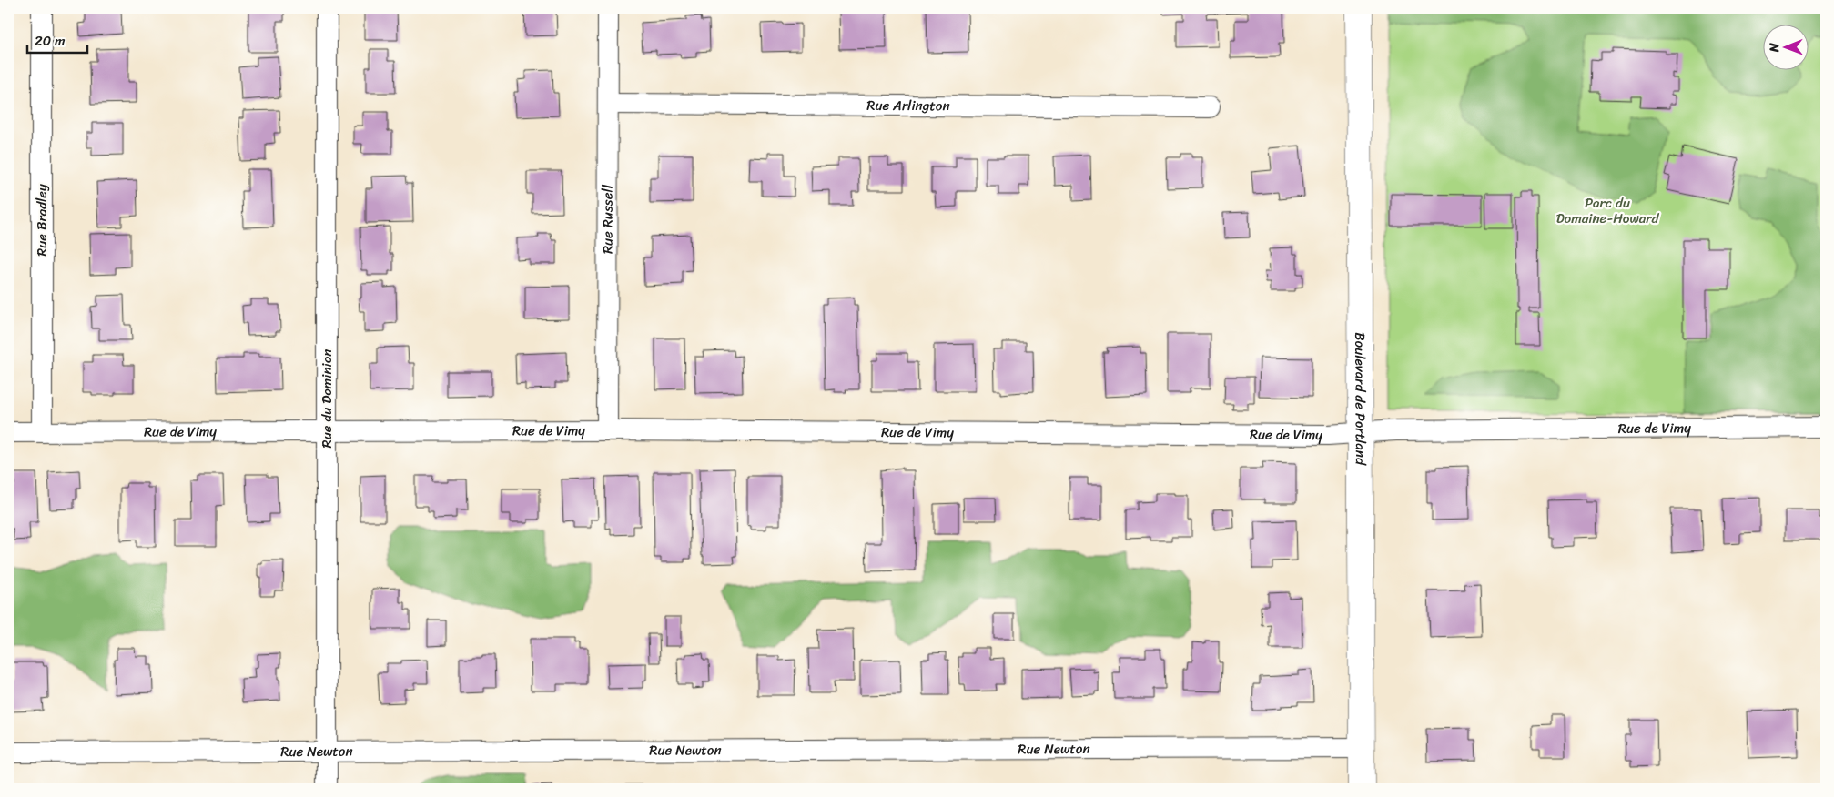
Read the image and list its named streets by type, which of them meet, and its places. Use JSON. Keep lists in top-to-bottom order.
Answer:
{
  "streets": {
    "main road": ["Boulevard de Portland"],
    "street": [
      "Rue Arlington",
      "Rue Russell",
      "Rue Bradley",
      "Rue du Dominion",
      "Rue de Vimy",
      "Rue Newton"
    ]
  },
  "crossings": [
    ["Rue Arlington", "Rue Russell"],
    ["Rue Russell", "Rue de Vimy"],
    ["Rue Bradley", "Rue de Vimy"],
    ["Rue du Dominion", "Rue de Vimy"],
    ["Rue du Dominion", "Rue Newton"],
    ["Boulevard de Portland", "Rue de Vimy"],
    ["Boulevard de Portland", "Rue Newton"]
  ],
  "parks": ["Parc du Domaine-Howard"],
  "scale_bar": "20 m",
  "north": "left"
}
